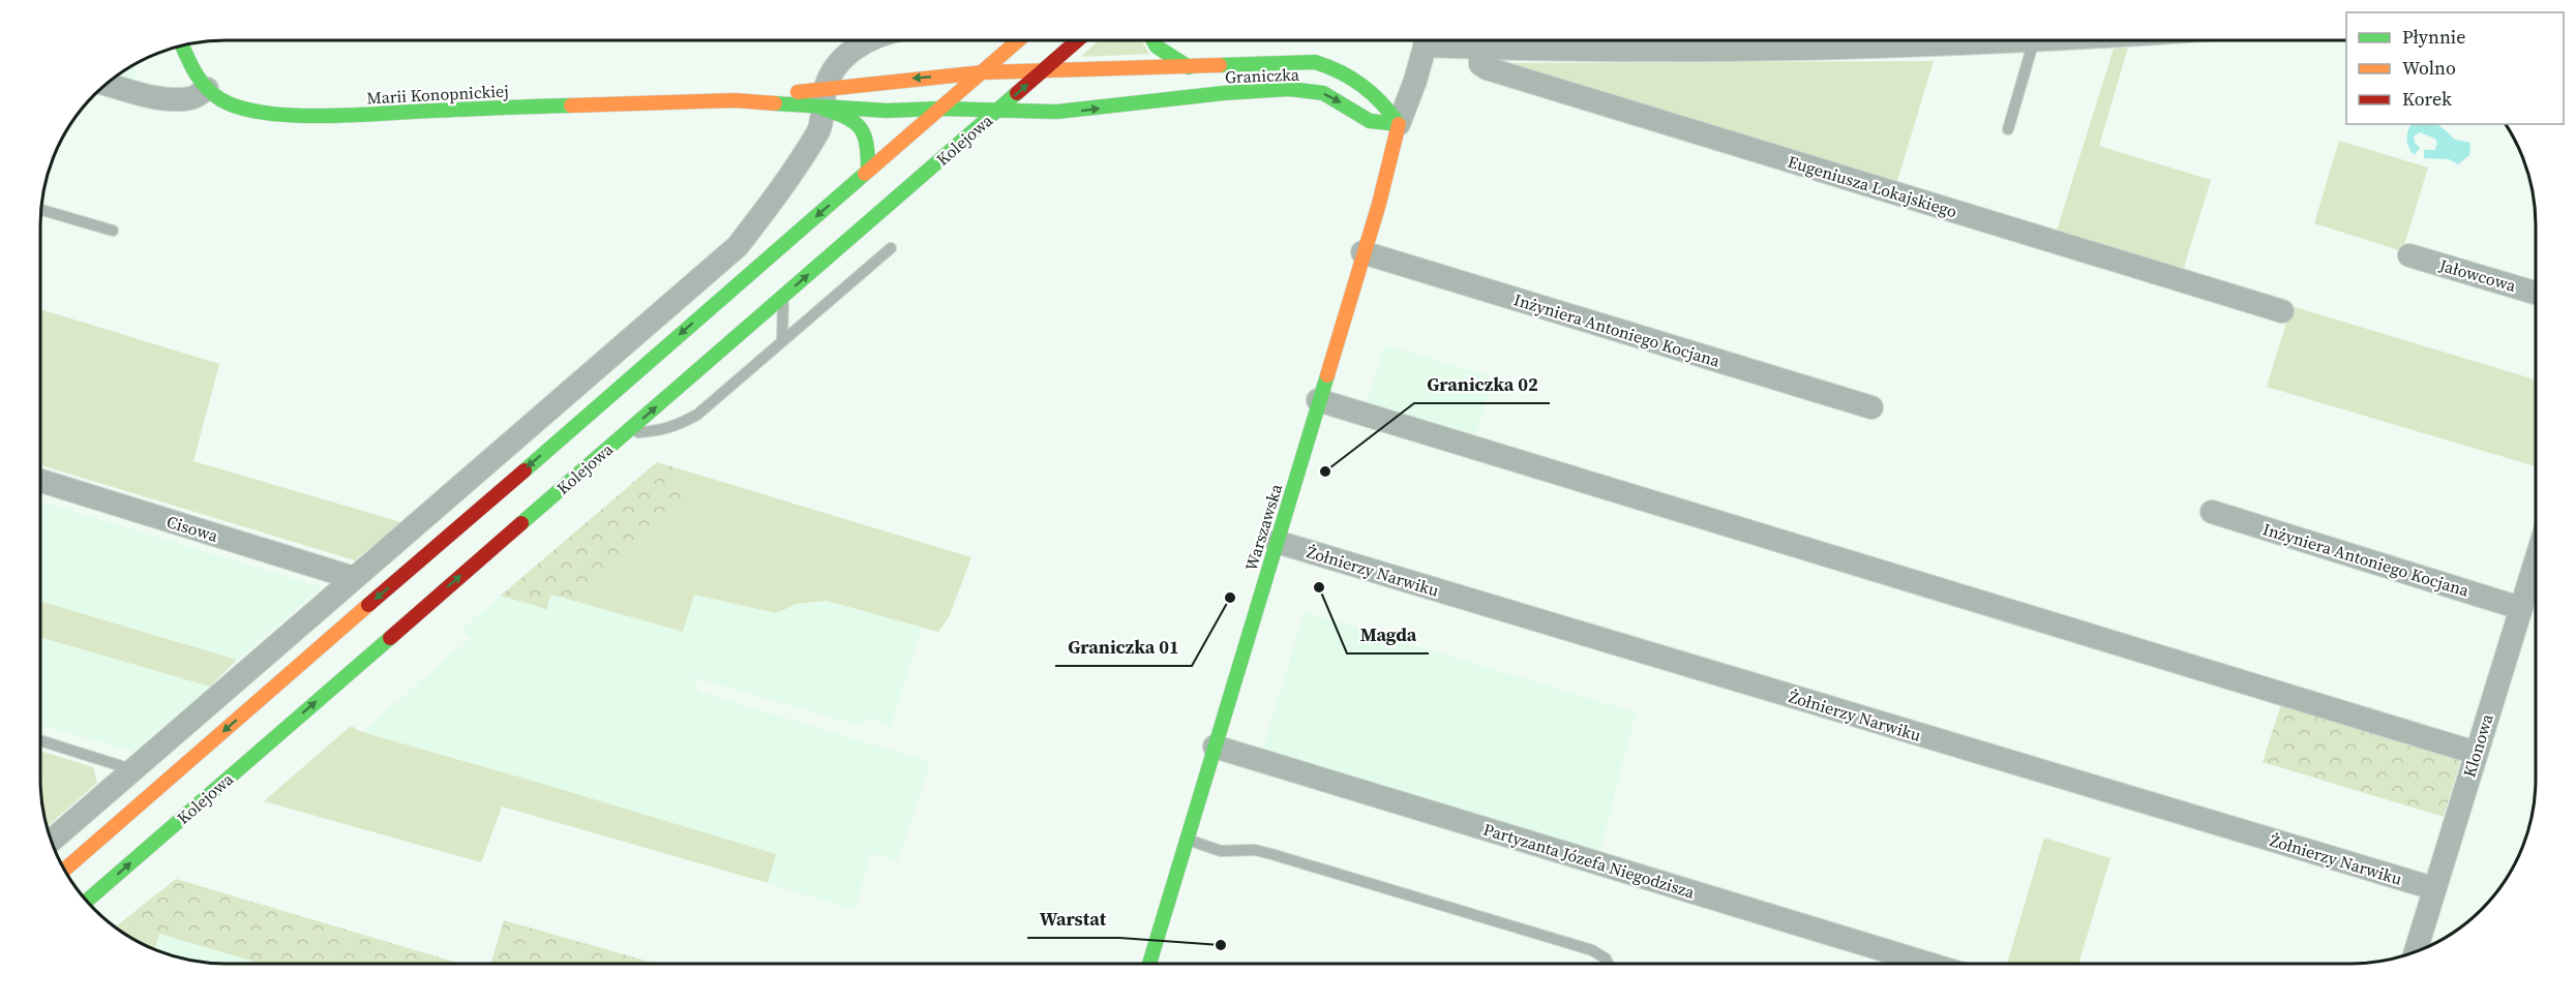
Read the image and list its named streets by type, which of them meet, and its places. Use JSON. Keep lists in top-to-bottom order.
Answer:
{
  "streets": {
    "main road": [
      "Graniczka",
      "Marii Konopnickiej",
      "Kolejowa",
      "Warszawska"
    ],
    "street": [
      "Eugeniusza Lokajskiego",
      "Jałowcowa",
      "Inżyniera Antoniego Kocjana",
      "Cisowa",
      "Żołnierzy Narwiku",
      "Klonowa",
      "Partyzanta Józefa Niegodzisza"
    ]
  },
  "crossings": [
    ["Graniczka", "Marii Konopnickiej"],
    ["Graniczka", "Kolejowa"],
    ["Graniczka", "Warszawska"],
    ["Inżyniera Antoniego Kocjana", "Warszawska"],
    ["Inżyniera Antoniego Kocjana", "Klonowa"],
    ["Warszawska", "Żołnierzy Narwiku"],
    ["Warszawska", "Partyzanta Józefa Niegodzisza"],
    ["Żołnierzy Narwiku", "Klonowa"]
  ],
  "places": [
    "Graniczka 02",
    "Magda",
    "Graniczka 01",
    "Warstat"
  ],
  "legend": ["Płynnie", "Wolno", "Korek"]
}
